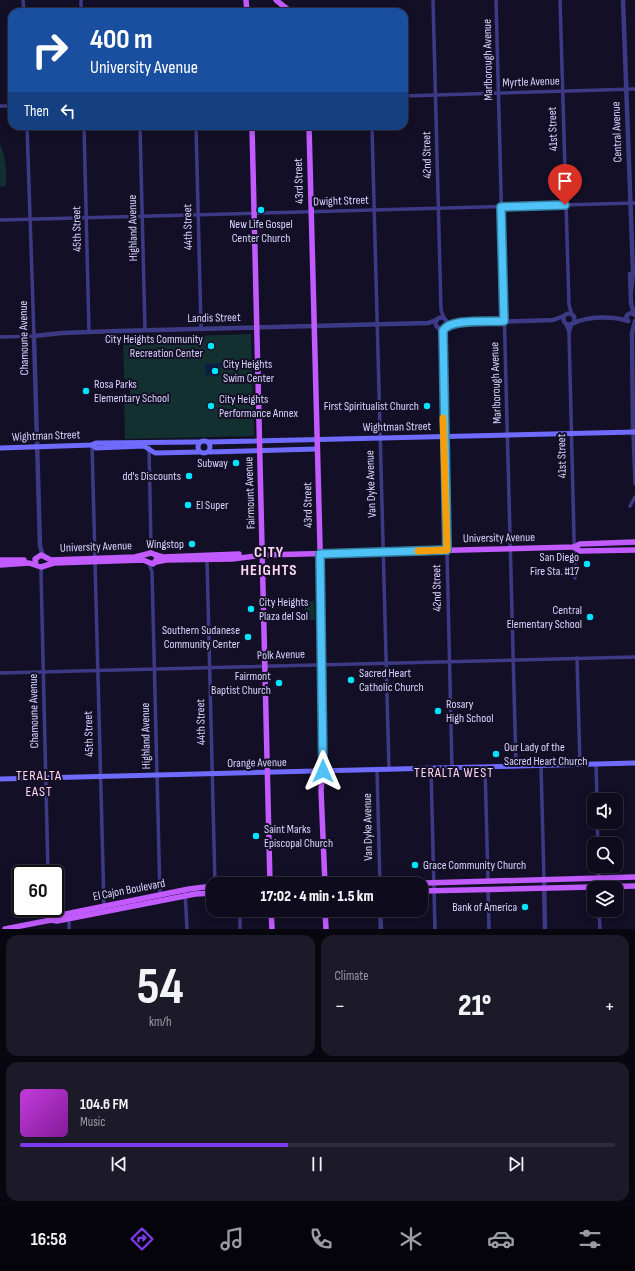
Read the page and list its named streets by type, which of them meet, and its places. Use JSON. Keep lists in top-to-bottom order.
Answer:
{
  "streets": {
    "main road": [
      "43rd Street",
      "Wightman Street",
      "Fairmount Avenue",
      "University Avenue",
      "Orange Avenue",
      "El Cajon Boulevard"
    ],
    "street": [
      "Marlborough Avenue",
      "Myrtle Avenue",
      "41st Street",
      "Central Avenue",
      "42nd Street",
      "Dwight Street",
      "44th Street",
      "Highland Avenue",
      "45th Street",
      "Landis Street",
      "Chamoune Avenue",
      "Van Dyke Avenue",
      "Polk Avenue"
    ]
  },
  "crossings": [
    ["Marlborough Avenue", "Myrtle Avenue"],
    ["Marlborough Avenue", "Dwight Street"],
    ["Marlborough Avenue", "Wightman Street"],
    ["Marlborough Avenue", "University Avenue"],
    ["Marlborough Avenue", "Polk Avenue"],
    ["Marlborough Avenue", "Orange Avenue"],
    ["Myrtle Avenue", "41st Street"],
    ["Myrtle Avenue", "Central Avenue"],
    ["Myrtle Avenue", "42nd Street"],
    ["41st Street", "Dwight Street"],
    ["41st Street", "Wightman Street"],
    ["41st Street", "University Avenue"],
    ["Central Avenue", "Dwight Street"],
    ["42nd Street", "Dwight Street"],
    ["42nd Street", "Landis Street"],
    ["42nd Street", "Wightman Street"],
    ["42nd Street", "University Avenue"],
    ["42nd Street", "Polk Avenue"],
    ["42nd Street", "Orange Avenue"],
    ["43rd Street", "Dwight Street"],
    ["43rd Street", "Landis Street"],
    ["43rd Street", "Wightman Street"],
    ["43rd Street", "University Avenue"],
    ["43rd Street", "Polk Avenue"],
    ["43rd Street", "Orange Avenue"],
    ["Dwight Street", "44th Street"],
    ["Dwight Street", "Highland Avenue"],
    ["Dwight Street", "45th Street"],
    ["Dwight Street", "Chamoune Avenue"],
    ["Dwight Street", "Van Dyke Avenue"],
    ["Dwight Street", "Fairmount Avenue"],
    ["44th Street", "Landis Street"],
    ["44th Street", "University Avenue"],
    ["44th Street", "Polk Avenue"],
    ["44th Street", "Orange Avenue"],
    ["Highland Avenue", "Landis Street"],
    ["Highland Avenue", "University Avenue"],
    ["Highland Avenue", "Polk Avenue"],
    ["Highland Avenue", "Orange Avenue"],
    ["Highland Avenue", "El Cajon Boulevard"],
    ["45th Street", "Landis Street"],
    ["45th Street", "Wightman Street"],
    ["45th Street", "University Avenue"],
    ["45th Street", "Polk Avenue"],
    ["45th Street", "Orange Avenue"],
    ["45th Street", "El Cajon Boulevard"],
    ["Landis Street", "Chamoune Avenue"],
    ["Landis Street", "Van Dyke Avenue"],
    ["Landis Street", "Fairmount Avenue"],
    ["Chamoune Avenue", "Wightman Street"],
    ["Chamoune Avenue", "University Avenue"],
    ["Chamoune Avenue", "Polk Avenue"],
    ["Chamoune Avenue", "Orange Avenue"],
    ["Wightman Street", "Van Dyke Avenue"],
    ["Wightman Street", "Fairmount Avenue"],
    ["Van Dyke Avenue", "University Avenue"],
    ["Van Dyke Avenue", "Polk Avenue"],
    ["Van Dyke Avenue", "Orange Avenue"],
    ["Fairmount Avenue", "University Avenue"],
    ["Fairmount Avenue", "Polk Avenue"],
    ["Fairmount Avenue", "Orange Avenue"]
  ],
  "districts": ["CITY HEIGHTS", "TERALTA WEST", "TERALTA EAST"],
  "places": [
    "New Life Gospel Center Church",
    "City Heights Community Recreation Center",
    "City Heights Swim Center",
    "Rosa Parks Elementary School",
    "City Heights Performance Annex",
    "First Spiritualist Church",
    "Subway",
    "dd's Discounts",
    "El Super",
    "Wingstop",
    "San Diego Fire Sta. #17",
    "City Heights Plaza del Sol",
    "Central Elementary School",
    "Southern Sudanese Community Center",
    "Sacred Heart Catholic Church",
    "Fairmont Baptist Church",
    "Rosary High School",
    "Our Lady of the Sacred Heart Church",
    "Saint Marks Episcopal Church",
    "Grace Community Church",
    "Bank of America"
  ],
  "page": {
    "turn": ["400 m", "University Avenue"],
    "then": "Then",
    "limit": "60",
    "trip": "17:02 · 4 min · 1.5 km",
    "tile": [
      ["54", "km/h"],
      "Climate"
    ],
    "heat": ["−", "21°", "+"],
    "song": ["104.6 FM", "Music"],
    "tabs": "16:58"
  }
}
